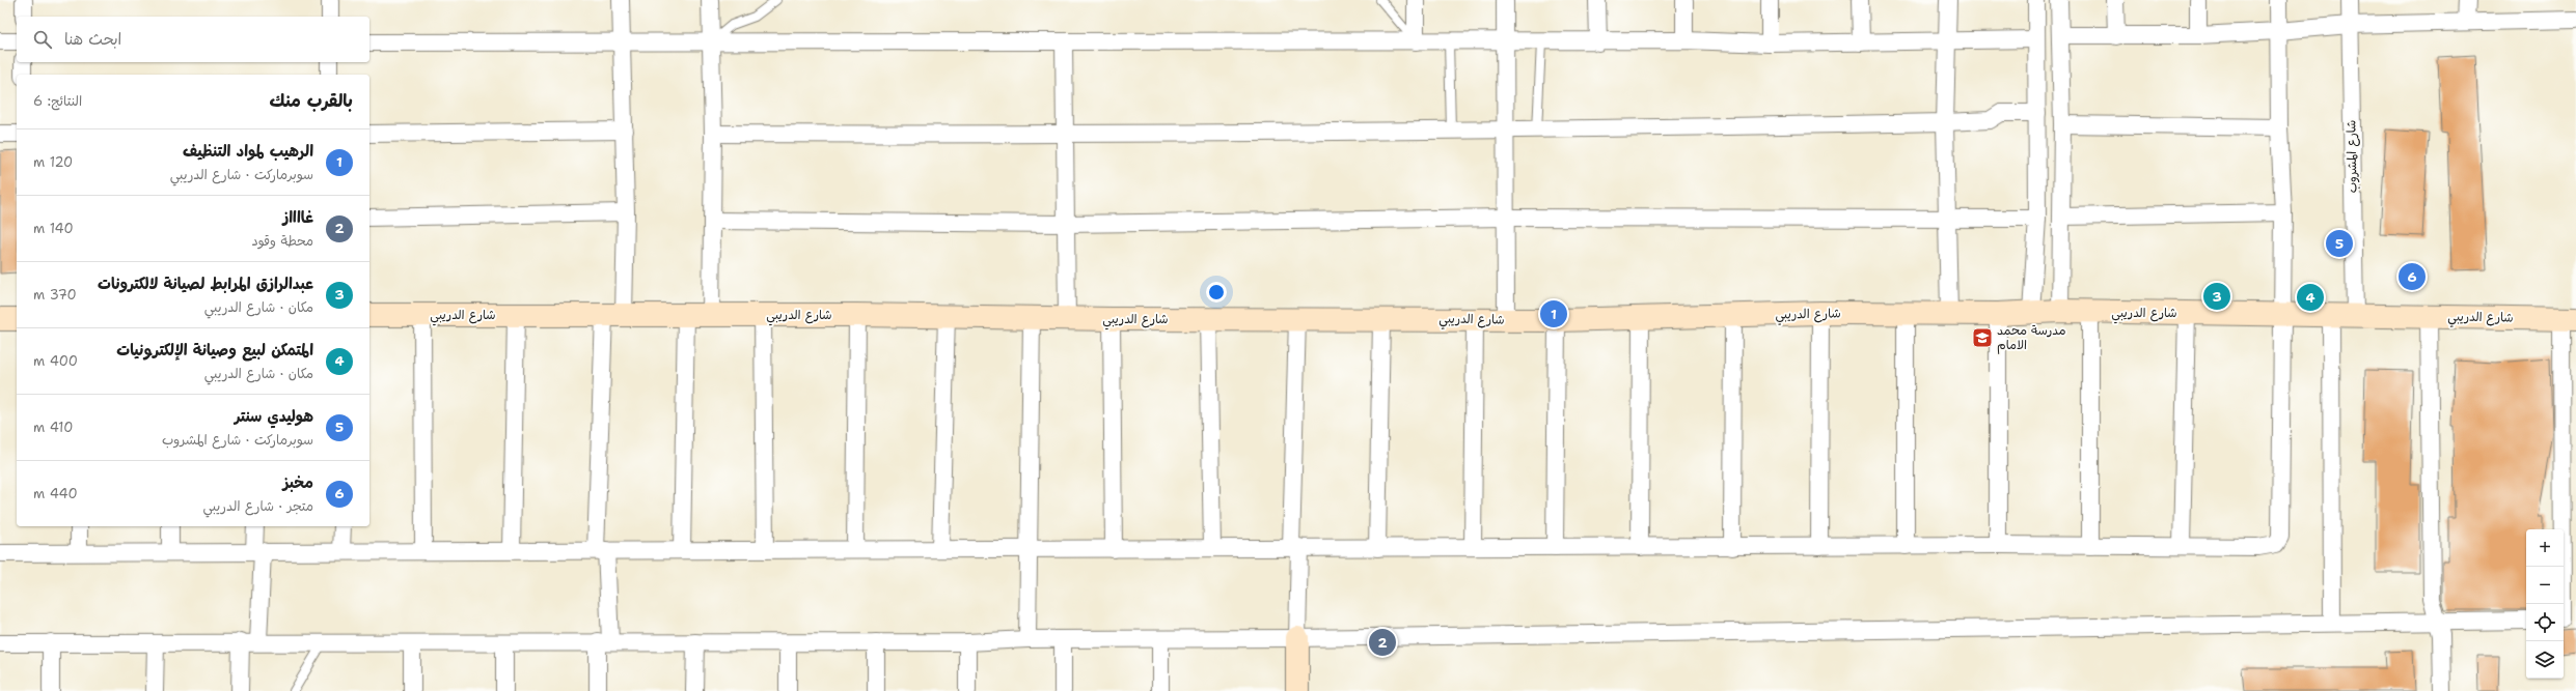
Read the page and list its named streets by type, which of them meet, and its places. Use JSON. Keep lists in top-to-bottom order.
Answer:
{
  "streets": {
    "street": ["شارع المشروب", "شارع الدريبي"]
  },
  "crossings": [
    ["شارع المشروب", "شارع الدريبي"]
  ],
  "places": {
    "school or university": ["مدرسة محمد الامام"]
  },
  "page": {
    "search": "ابحث هنا",
    "heading": ["بالقرب منك", "النتائج: 6"],
    "list": [
      {
        "mark": "1",
        "name": "الرهيب لمواد التنظيف",
        "note": "سوبرماركت · شارع الدريبي",
        "value": "120 m"
      },
      {
        "mark": "2",
        "name": "غااااز",
        "note": "محطة وقود",
        "value": "140 m"
      },
      {
        "mark": "3",
        "name": "عبدالرازق المرابط لصيانة لالكترونات",
        "note": "مكان · شارع الدريبي",
        "value": "370 m"
      },
      {
        "mark": "4",
        "name": "المتمكن لبيع وصيانة الإلكترونيات",
        "note": "مكان · شارع الدريبي",
        "value": "400 m"
      },
      {
        "mark": "5",
        "name": "هوليدي سنتر",
        "note": "سوبرماركت · شارع المشروب",
        "value": "410 m"
      },
      {
        "mark": "6",
        "name": "مخبز",
        "note": "متجر · شارع الدريبي",
        "value": "440 m"
      }
    ],
    "pins": [
      "5",
      "6",
      "3",
      "4",
      "1",
      "2"
    ],
    "map_buttons": ["+", "−"]
  }
}
